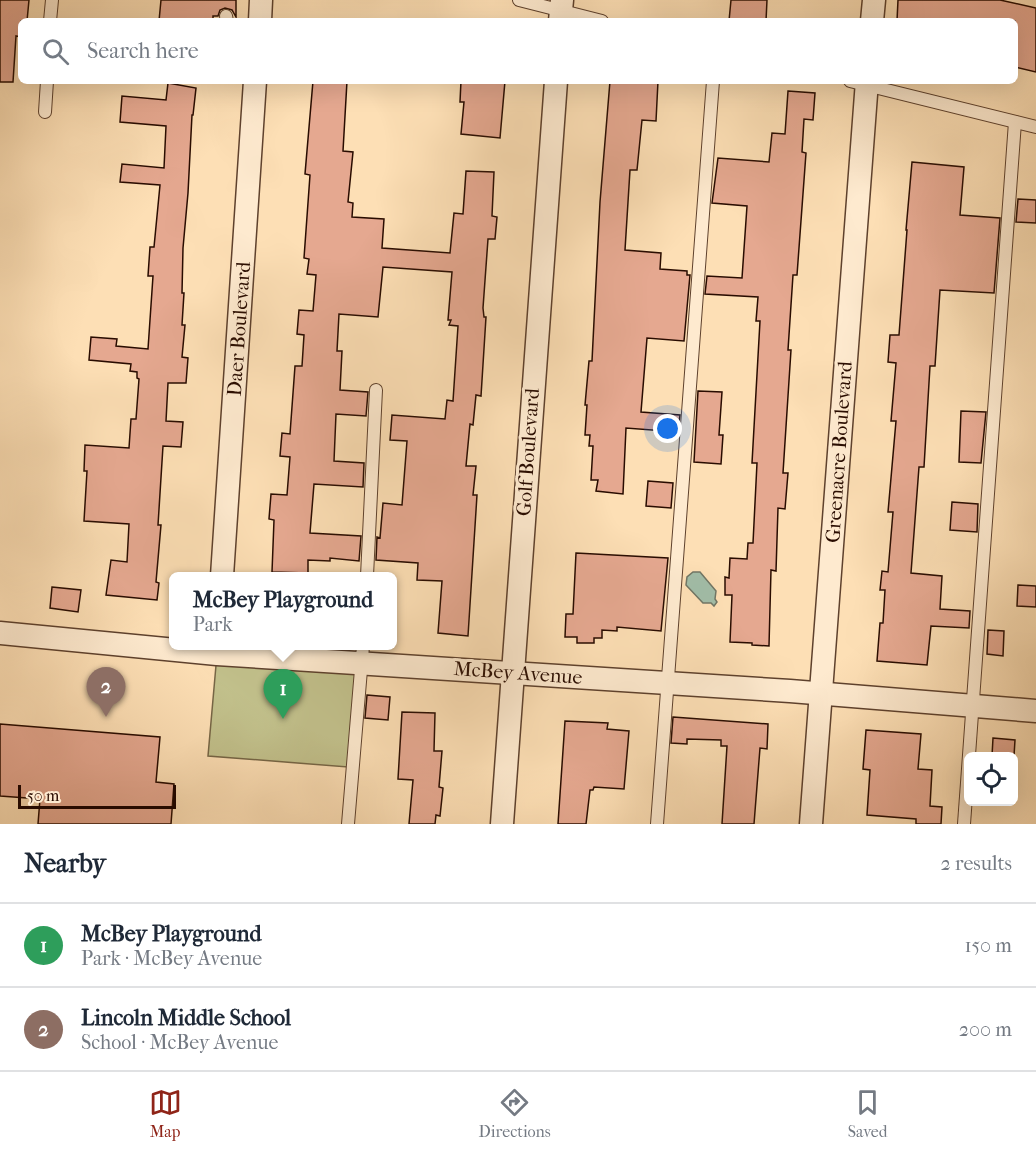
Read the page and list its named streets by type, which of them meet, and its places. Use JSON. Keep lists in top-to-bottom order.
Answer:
{
  "streets": {
    "street": [
      "Daer Boulevard",
      "Golf Boulevard",
      "Greenacre Boulevard",
      "McBey Avenue"
    ]
  },
  "crossings": [
    ["Golf Boulevard", "McBey Avenue"],
    ["Greenacre Boulevard", "McBey Avenue"]
  ],
  "scale_bar": "50 m",
  "page": {
    "search": "Search here",
    "popup": ["McBey Playground", "Park"],
    "pins": ["2", "1"],
    "scale": "50 m",
    "heading": ["Nearby", "2 results"],
    "list": [
      {
        "mark": "1",
        "name": "McBey Playground",
        "note": "Park · McBey Avenue",
        "value": "150 m"
      },
      {
        "mark": "2",
        "name": "Lincoln Middle School",
        "note": "School · McBey Avenue",
        "value": "200 m"
      }
    ],
    "nav": ["Map", "Directions", "Saved"]
  }
}
